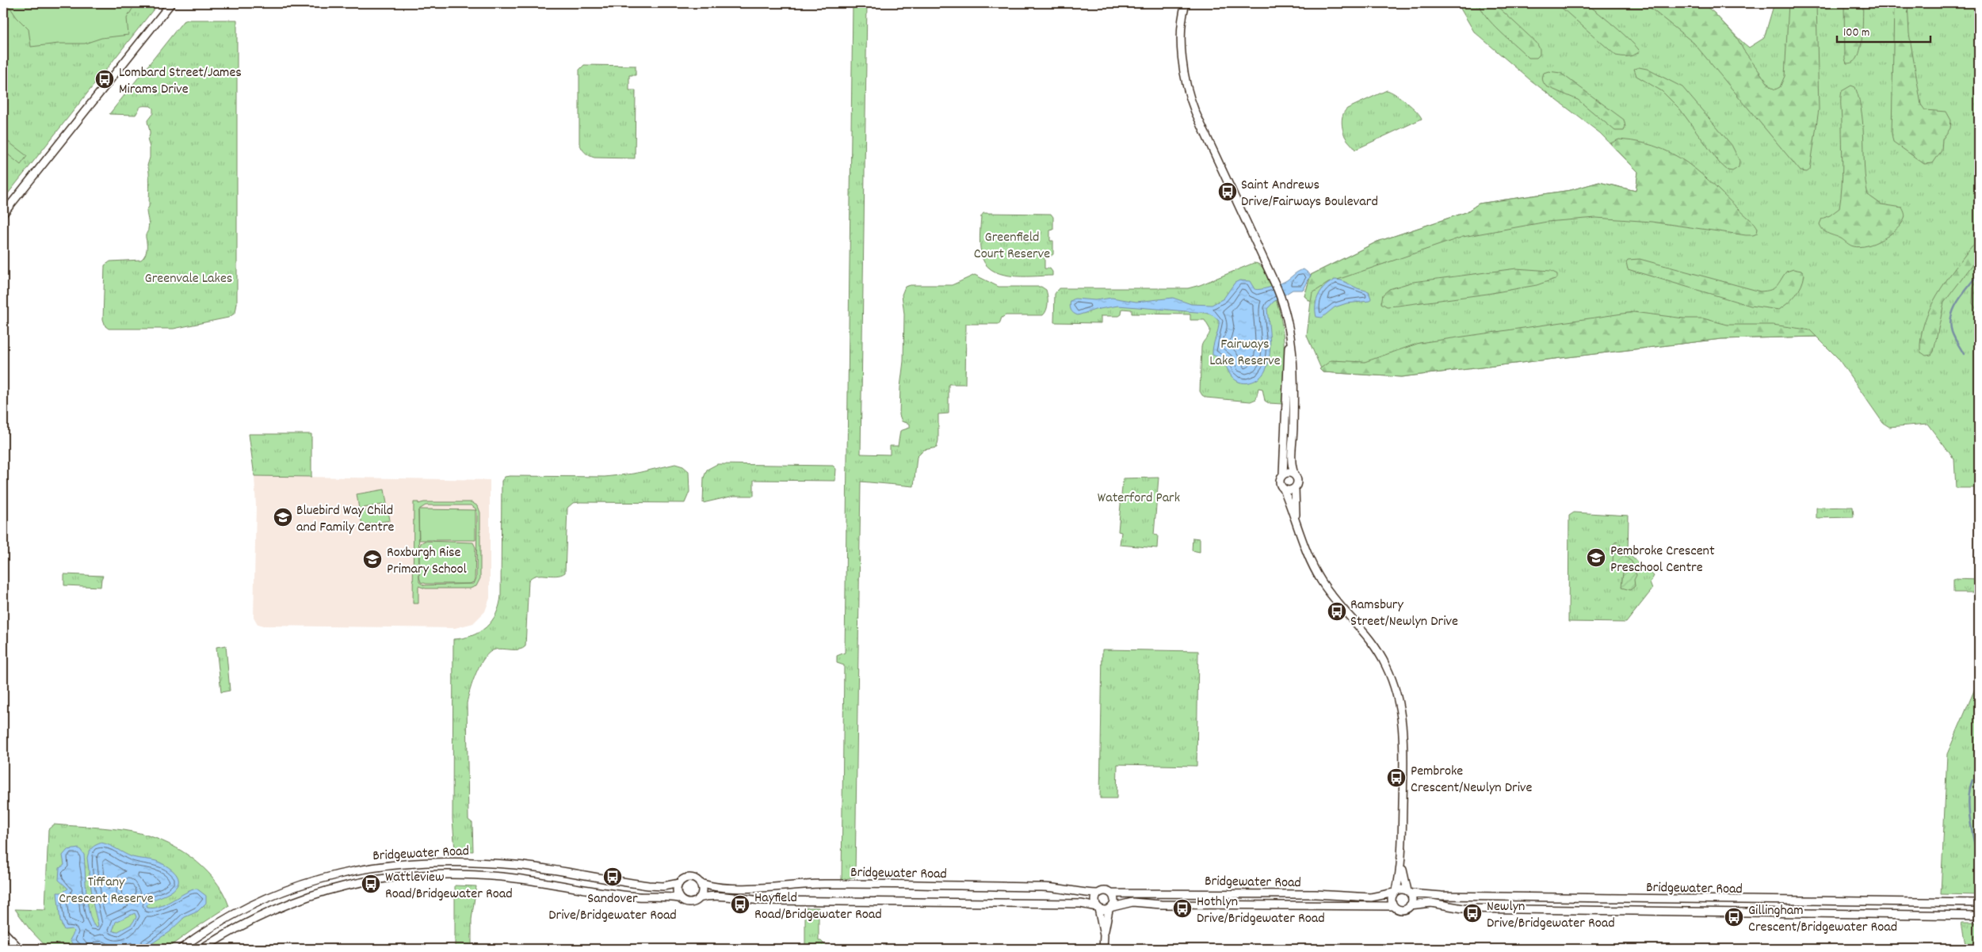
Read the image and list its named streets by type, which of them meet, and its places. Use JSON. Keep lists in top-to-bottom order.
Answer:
{
  "streets": {
    "street": ["Bridgewater Road"]
  },
  "parks": [
    "Greenfield Court Reserve",
    "Greenvale Lakes",
    "Fairways Lake Reserve",
    "Waterford Park",
    "Tiffany Crescent Reserve"
  ],
  "places": {
    "bus stop": [
      "Lombard Street/James Mirams Drive",
      "Saint Andrews Drive/Fairways Boulevard",
      "Ramsbury Street/Newlyn Drive",
      "Pembroke Crescent/Newlyn Drive",
      "Sandover Drive/Bridgewater Road",
      "Wattleview Road/Bridgewater Road",
      "Hayfield Road/Bridgewater Road",
      "Hothlyn Drive/Bridgewater Road",
      "Newlyn Drive/Bridgewater Road",
      "Gillingham Crescent/Bridgewater Road"
    ],
    "school or university": ["Bluebird Way Child and Family Centre", "Pembroke Crescent Preschool Centre", "Roxburgh Rise Primary School"]
  },
  "scale_bar": "100 m"
}
